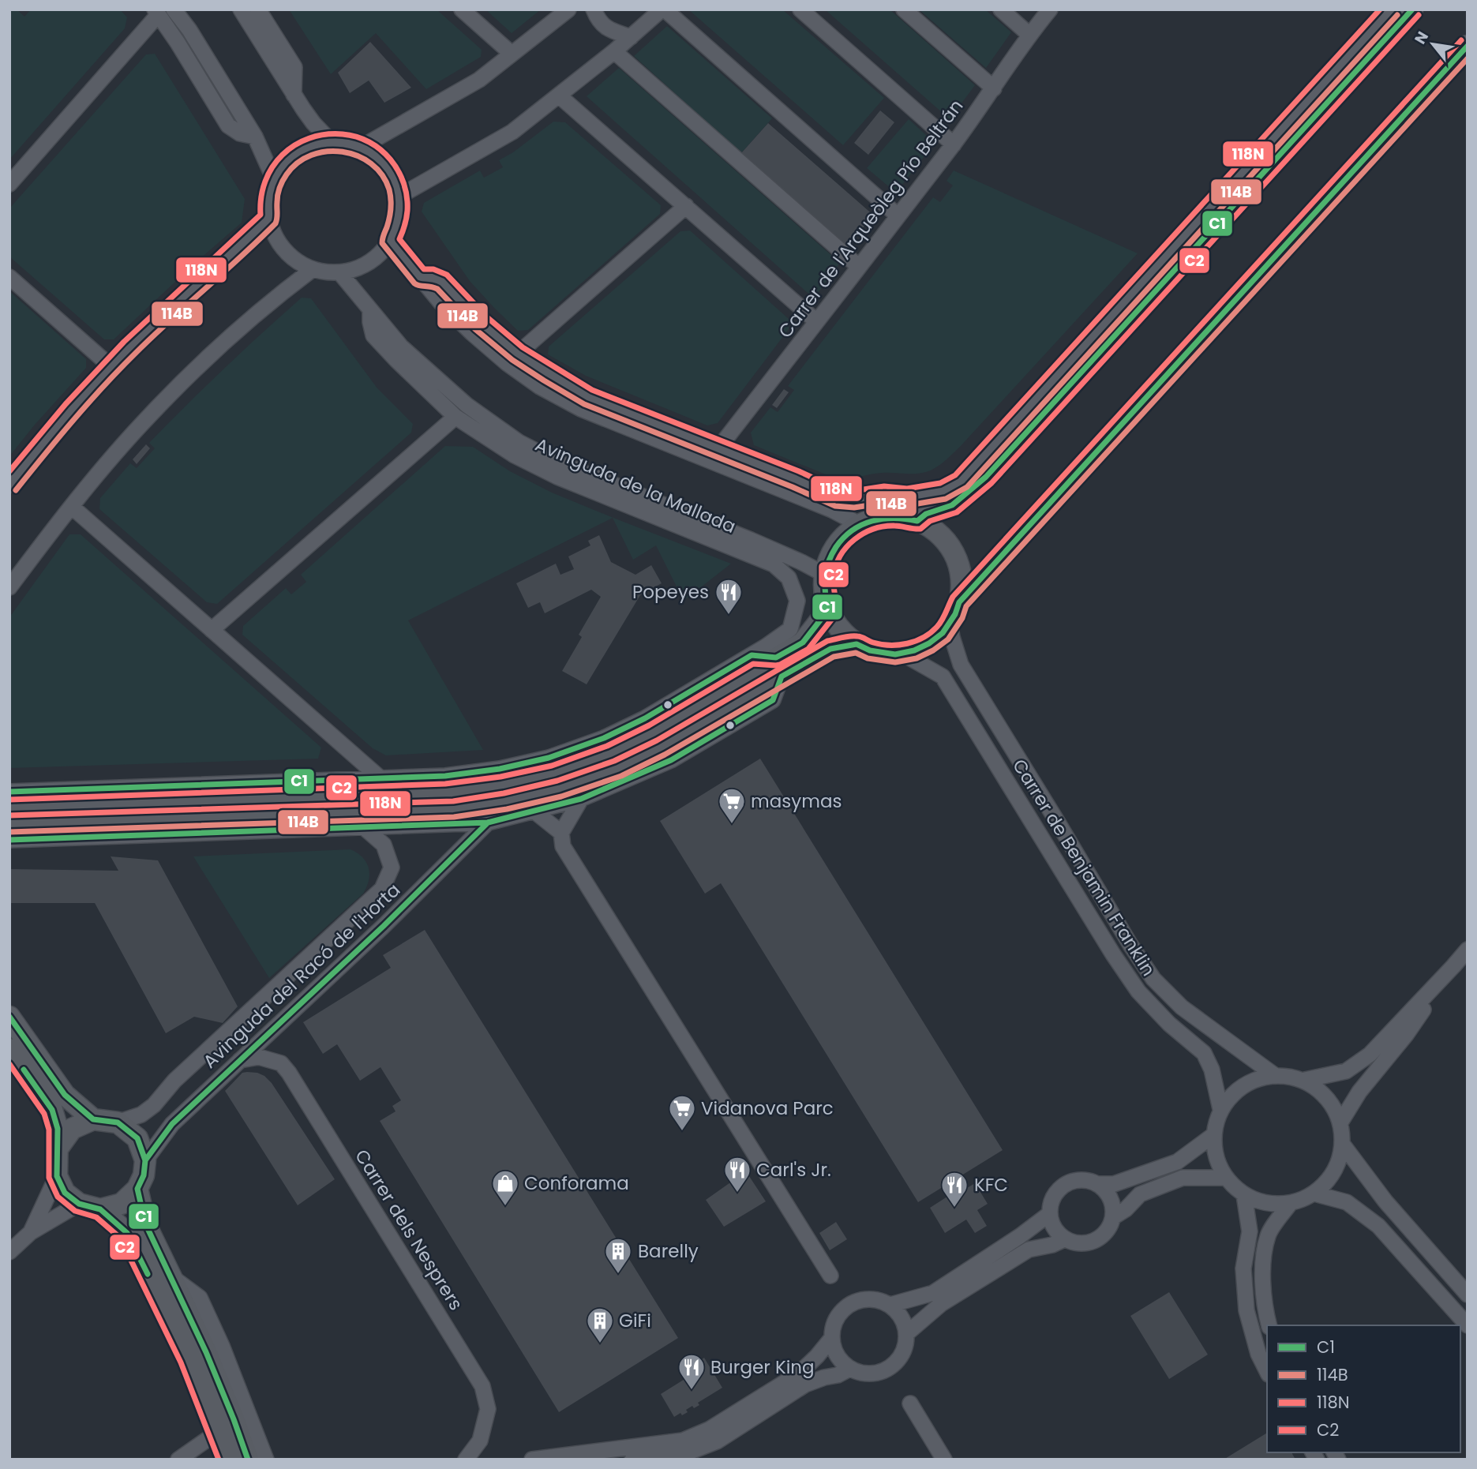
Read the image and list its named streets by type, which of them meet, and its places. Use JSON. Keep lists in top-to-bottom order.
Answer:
{
  "streets": {
    "street": [
      "Carrer de l'Arqueòleg Pío Beltrán",
      "Avinguda de la Mallada",
      "Carrer de Benjamin Franklin",
      "Avinguda del Racó de l'Horta",
      "Carrer dels Nesprers"
    ]
  },
  "crossings": [
    ["Avinguda de la Mallada", "Carrer de Benjamin Franklin"],
    ["Avinguda del Racó de l'Horta", "Carrer dels Nesprers"]
  ],
  "places": {
    "restaurant": [
      "Popeyes",
      "Carl's Jr.",
      "KFC",
      "Burger King"
    ],
    "supermarket": ["masymas", "Vidanova Parc"],
    "shop": ["Conforama"],
    "building": ["Barelly", "GiFi"]
  },
  "lines": [
    "transit line C1",
    "transit line 118N",
    "transit line 114B",
    "transit line C2"
  ],
  "legend": [
    "C1",
    "114B",
    "118N",
    "C2"
  ],
  "north": "top left"
}
